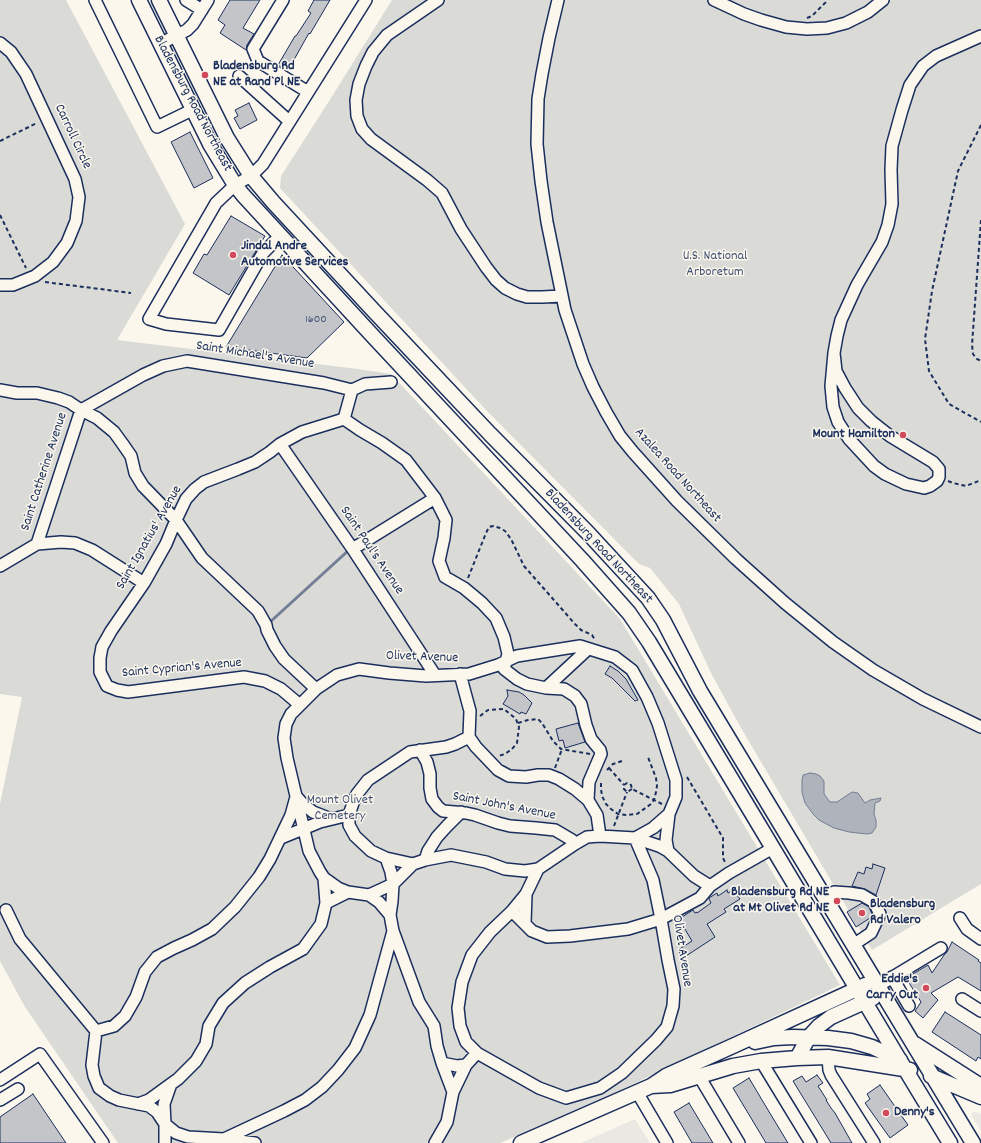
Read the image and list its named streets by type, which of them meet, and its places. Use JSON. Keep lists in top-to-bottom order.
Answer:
{
  "streets": {
    "main road": ["Bladensburg Road Northeast"],
    "street": [
      "Carroll Circle",
      "Saint Michael's Avenue",
      "Saint Catherine Avenue",
      "Azalea Road Northeast",
      "Saint Ignatius' Avenue",
      "Saint Paul's Avenue",
      "Olivet Avenue",
      "Saint Cyprian's Avenue",
      "Saint John's Avenue"
    ]
  },
  "crossings": [
    ["Saint Michael's Avenue", "Saint Catherine Avenue"],
    ["Saint Ignatius' Avenue", "Saint Paul's Avenue"],
    ["Saint Ignatius' Avenue", "Saint Cyprian's Avenue"],
    ["Saint Paul's Avenue", "Olivet Avenue"],
    ["Olivet Avenue", "Saint Cyprian's Avenue"],
    ["Olivet Avenue", "Saint John's Avenue"]
  ],
  "parks": ["U.S. National Arboretum", "Mount Olivet Cemetery"],
  "places": [
    "Bladensburg Rd NE at Rand Pl NE",
    "Jindal Andre Automotive Services",
    "Mount Hamilton",
    "Bladensburg Rd NE at Mt Olivet Rd NE",
    "Bladensburg Rd Valero",
    "Eddie's Carry Out",
    "Denny's"
  ],
  "house_numbers": ["1600"]
}
